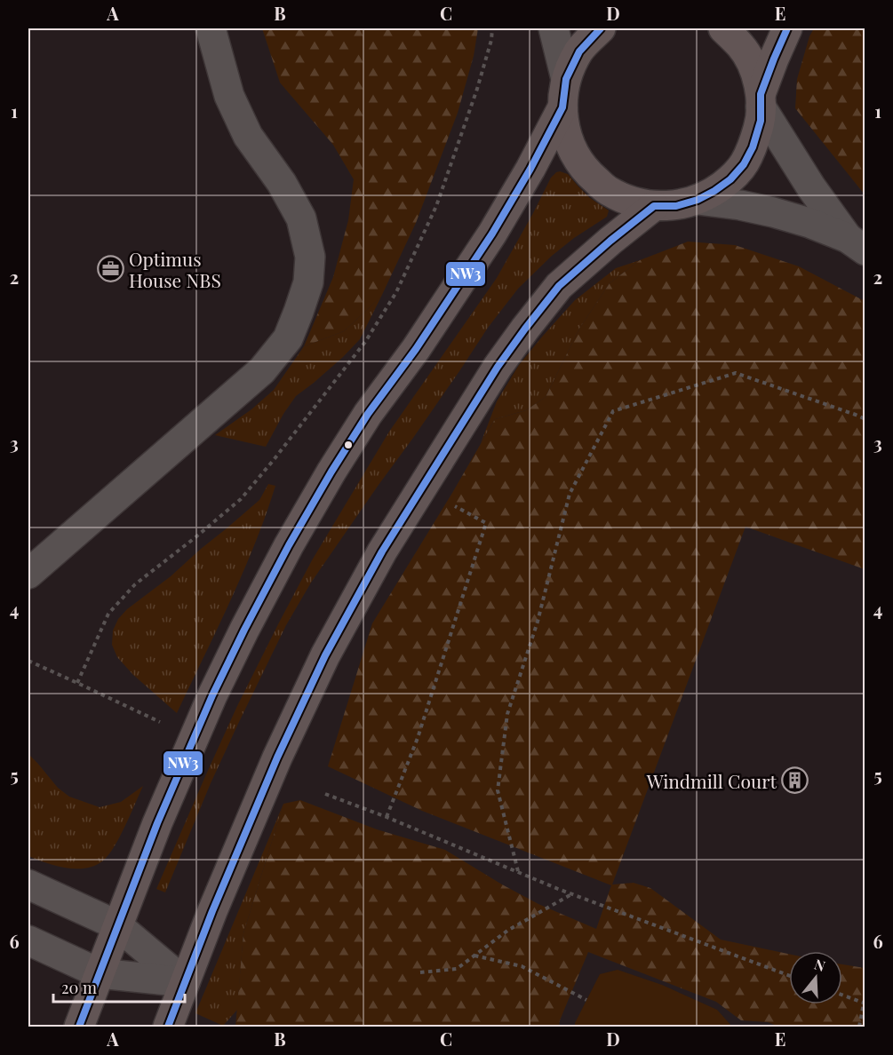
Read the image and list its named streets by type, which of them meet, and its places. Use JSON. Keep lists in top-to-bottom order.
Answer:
{
  "places": {
    "office": ["Optimus House NBS"],
    "building": ["Windmill Court"]
  },
  "lines": ["transit line NW3"],
  "scale_bar": "20 m",
  "north": "top",
  "grid": {
    "columns": [
      "A",
      "B",
      "C",
      "D",
      "E"
    ],
    "rows": [
      "1",
      "2",
      "3",
      "4",
      "5",
      "6"
    ]
  }
}
